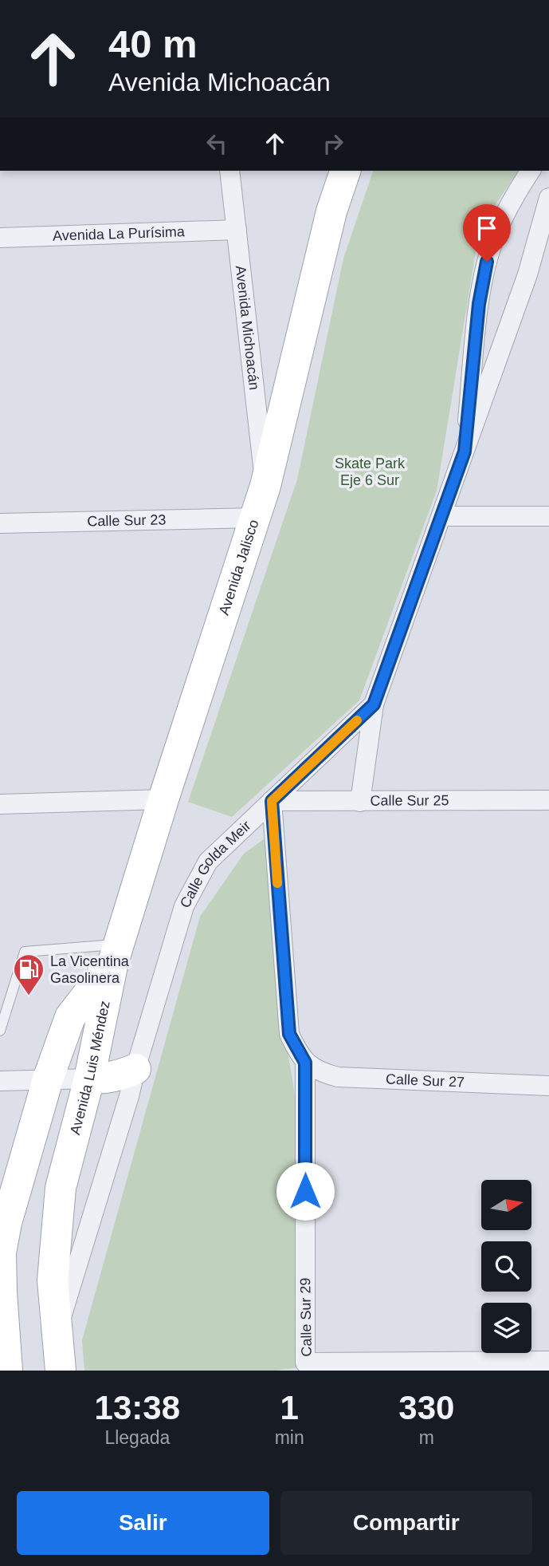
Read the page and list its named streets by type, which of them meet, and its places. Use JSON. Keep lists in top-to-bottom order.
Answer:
{
  "streets": {
    "main road": ["Avenida Jalisco", "Avenida Luis Méndez"],
    "street": [
      "Avenida La Purísima",
      "Avenida Michoacán",
      "Calle Sur 23",
      "Calle Sur 25",
      "Calle Golda Meir",
      "Calle Sur 27",
      "Calle Sur 29"
    ]
  },
  "crossings": [
    ["Avenida La Purísima", "Avenida Michoacán"],
    ["Avenida Michoacán", "Avenida Jalisco"],
    ["Calle Sur 23", "Avenida Jalisco"],
    ["Avenida Jalisco", "Avenida Luis Méndez"],
    ["Calle Sur 25", "Calle Golda Meir"],
    ["Calle Golda Meir", "Avenida Luis Méndez"],
    ["Calle Sur 27", "Calle Sur 29"]
  ],
  "parks": ["Skate Park Eje 6 Sur"],
  "places": {
    "fuel station": ["La Vicentina Gasolinera"]
  },
  "north": "right",
  "page": {
    "turn": ["40 m", "Avenida Michoacán"],
    "eta": [
      "13:38",
      "Llegada",
      "1",
      "min",
      "330",
      "m"
    ],
    "buttons": ["Salir", "Compartir"]
  }
}
